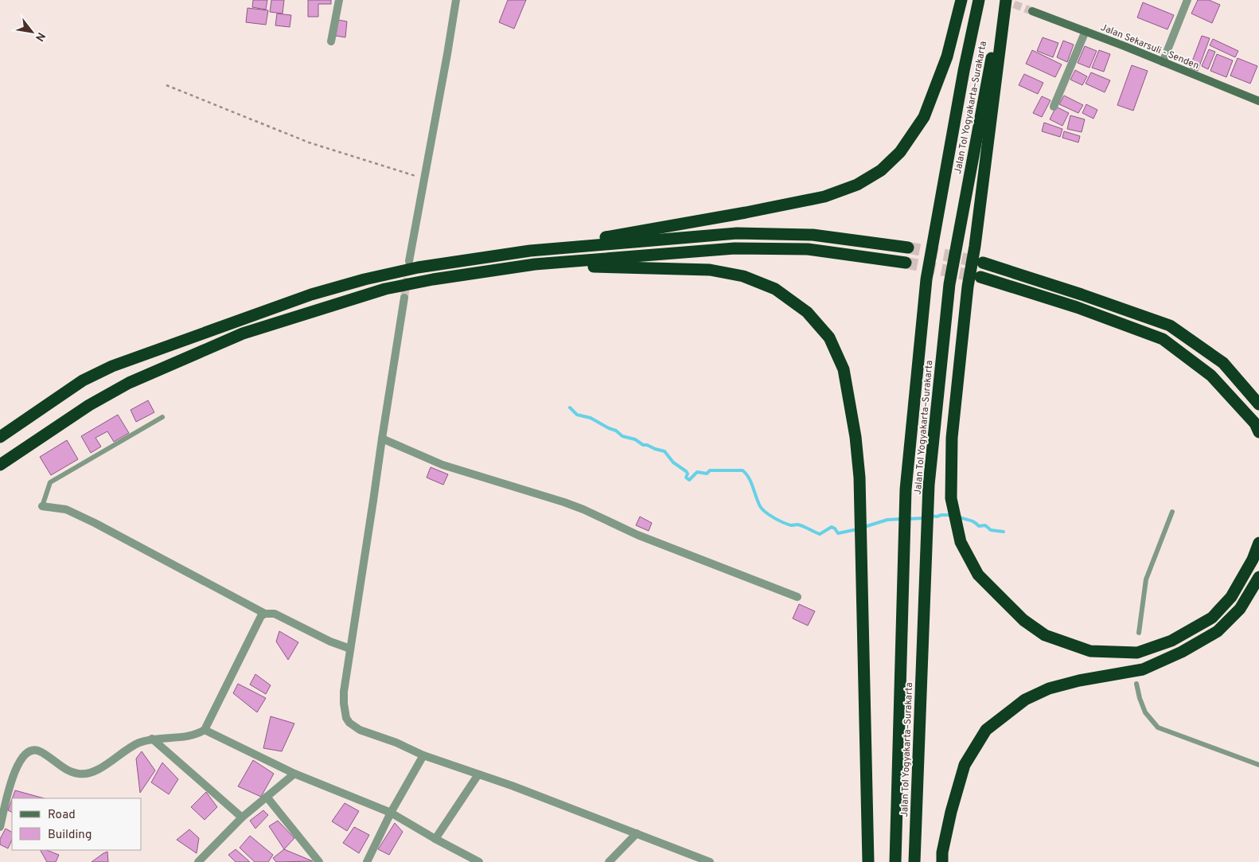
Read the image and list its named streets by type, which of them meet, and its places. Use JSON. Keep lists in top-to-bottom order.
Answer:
{
  "streets": {
    "highway": ["Jalan Tol Yogyakarta–Surakarta"],
    "street": ["Jalan Sekarsuli - Senden"]
  },
  "legend": ["Road", "Building"],
  "north": "bottom right"
}
